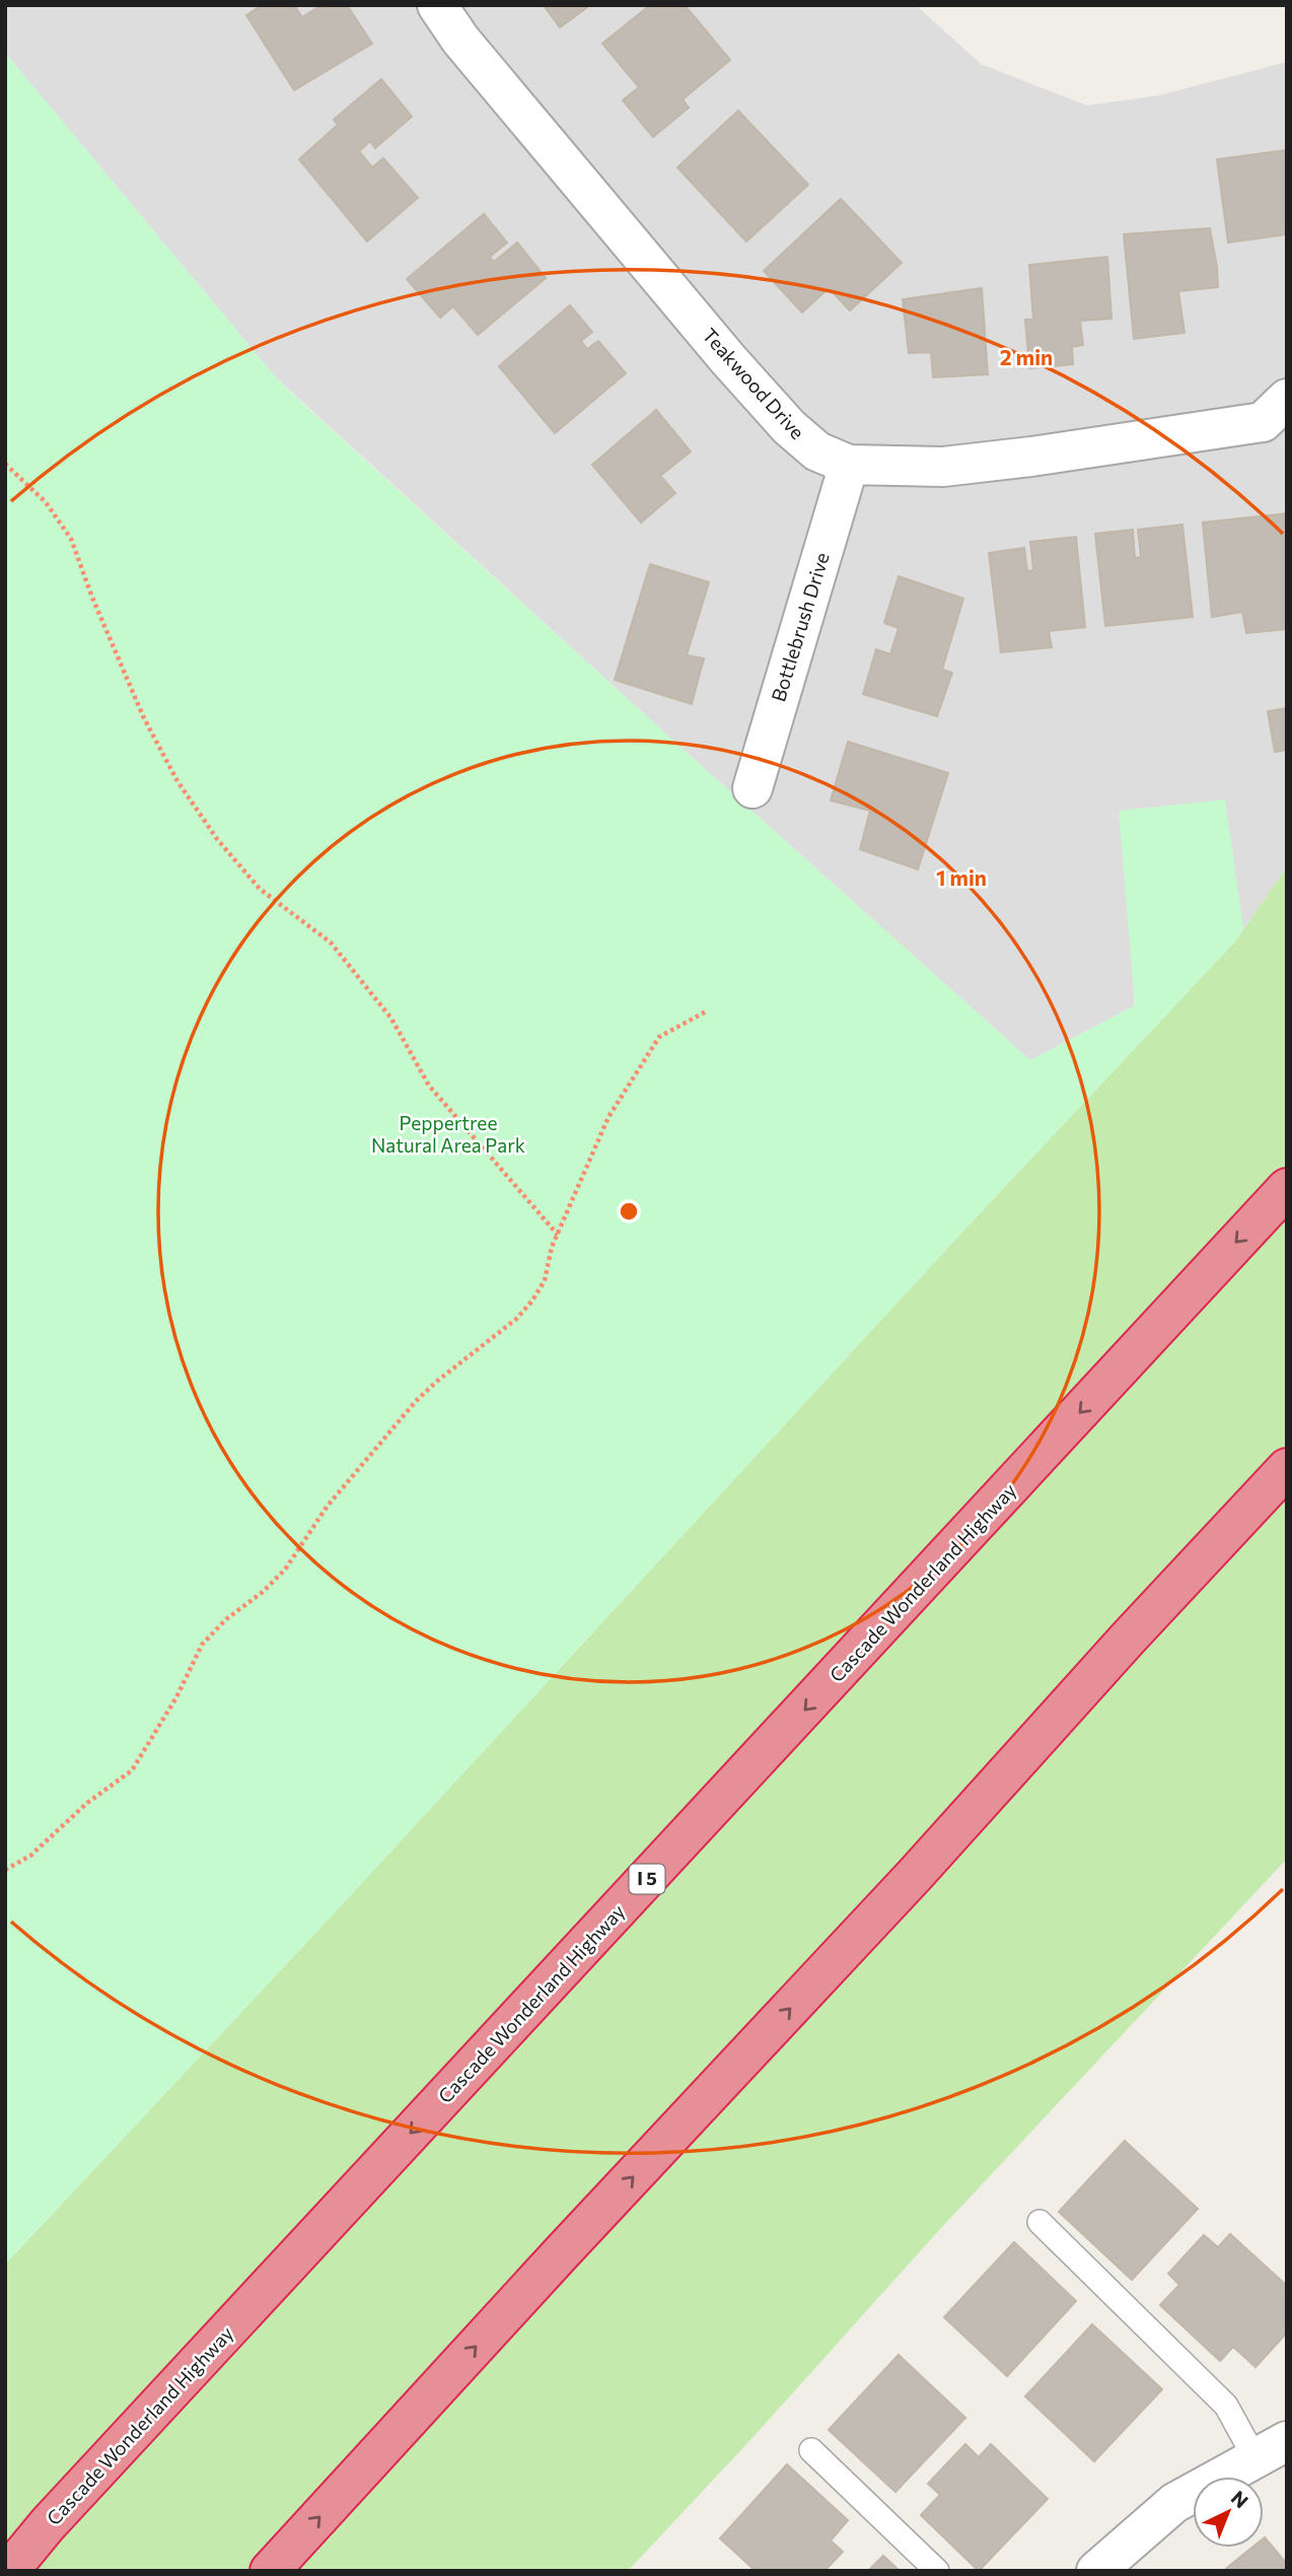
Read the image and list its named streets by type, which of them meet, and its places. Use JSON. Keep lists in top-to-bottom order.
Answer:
{
  "streets": {
    "highway": ["Cascade Wonderland Highway", "I 5"],
    "street": ["Teakwood Drive", "Bottlebrush Drive"]
  },
  "crossings": [
    ["Teakwood Drive", "Bottlebrush Drive"]
  ],
  "parks": ["Peppertree Natural Area Park"],
  "north": "top right",
  "rings": ["2 min", "1 min"]
}
